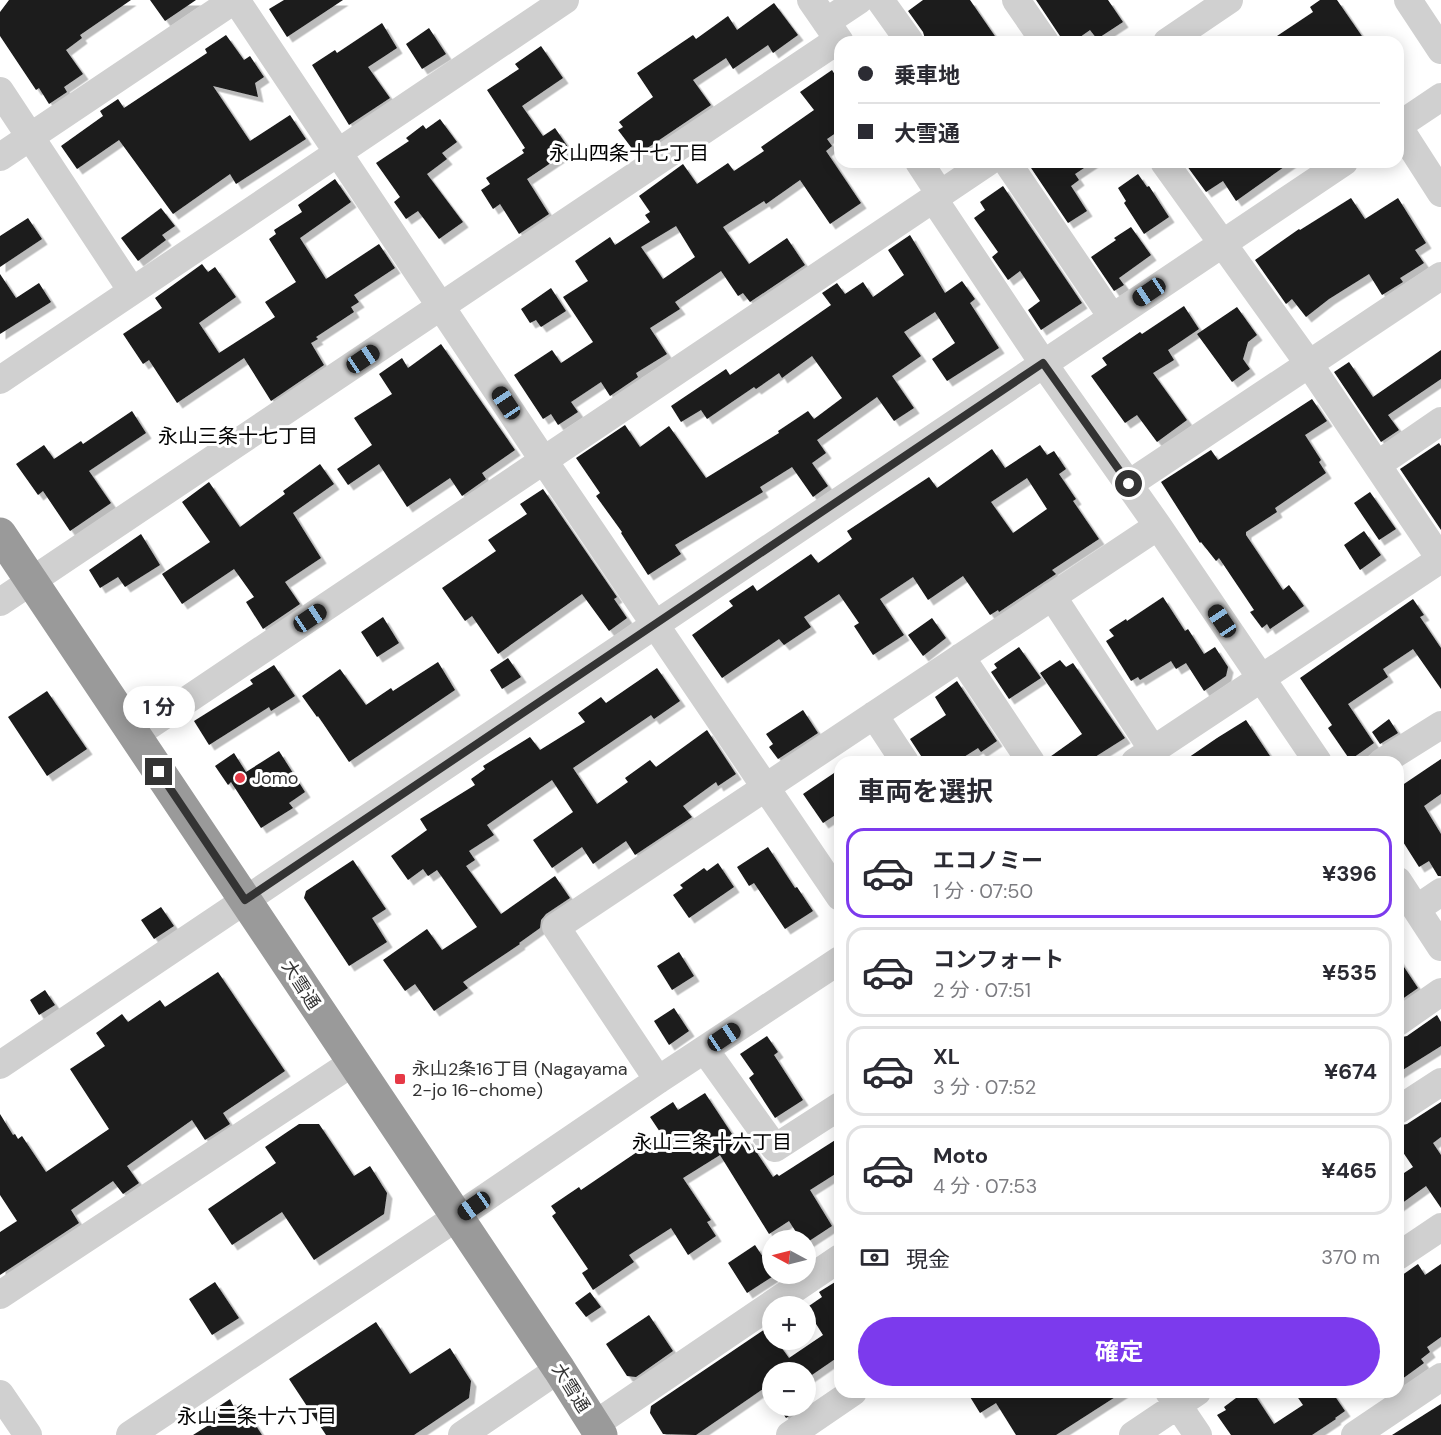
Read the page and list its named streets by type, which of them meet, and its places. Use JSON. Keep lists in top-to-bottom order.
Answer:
{
  "streets": {
    "highway": ["大雪通"]
  },
  "districts": [
    "永山四条十七丁目",
    "永山三条十七丁目",
    "永山三条十六丁目",
    "永山二条十六丁目"
  ],
  "places": {
    "other": ["Jomo"],
    "transit": ["永山2条16丁目 (Nagayama 2-jo 16-chome)"]
  },
  "north": "left",
  "page": {
    "banner": ["乗車地", "大雪通"],
    "bubble": "1 分",
    "heading": "車両を選択",
    "list": [
      {
        "name": "エコノミー",
        "note": "1 分 · 07:50",
        "value": "¥396"
      },
      {
        "name": "コンフォート",
        "note": "2 分 · 07:51",
        "value": "¥535"
      },
      {
        "name": "XL",
        "note": "3 分 · 07:52",
        "value": "¥674"
      },
      {
        "name": "Moto",
        "note": "4 分 · 07:53",
        "value": "¥465"
      }
    ],
    "pay": ["現金", "370 m"],
    "map_buttons": ["+", "−"],
    "buttons": "確定"
  }
}
